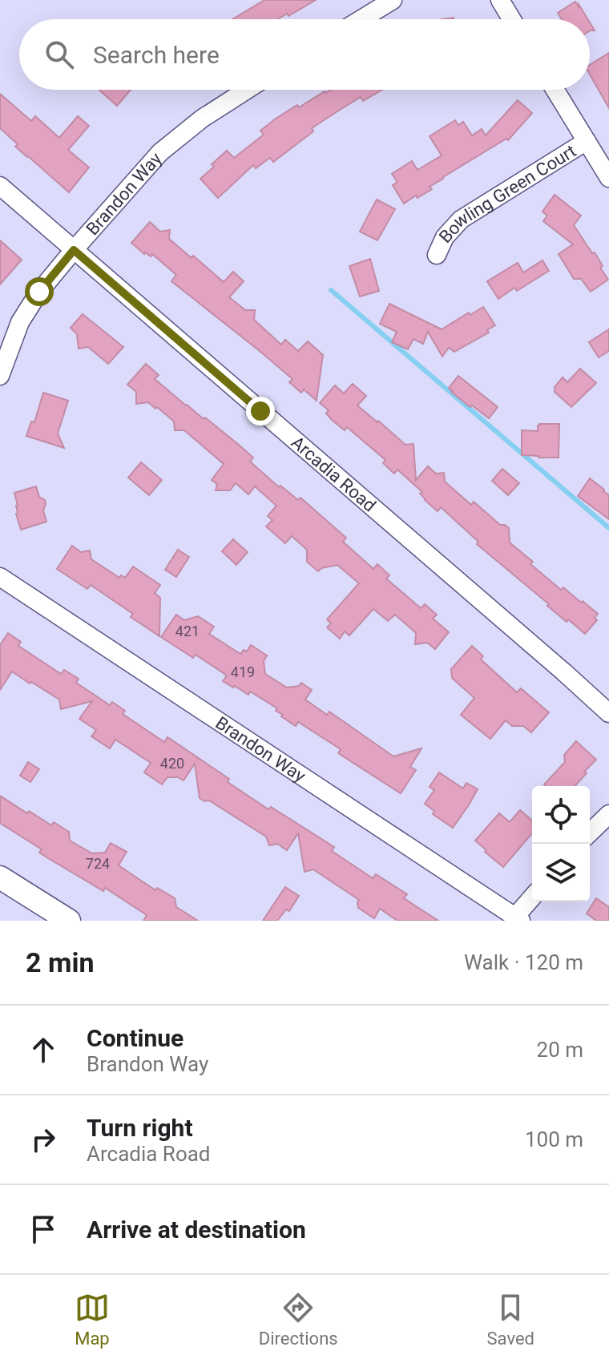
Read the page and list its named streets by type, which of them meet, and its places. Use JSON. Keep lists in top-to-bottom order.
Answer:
{
  "streets": {
    "street": ["Brandon Way", "Bowling Green Court", "Arcadia Road"]
  },
  "crossings": [
    ["Brandon Way", "Arcadia Road"]
  ],
  "house_numbers": [
    "421",
    "419",
    "420",
    "724"
  ],
  "page": {
    "search": "Search here",
    "heading": ["2 min", "Walk · 120 m"],
    "list": [
      ["Continue", "Brandon Way", "20 m"],
      ["Turn right", "Arcadia Road", "100 m"],
      "Arrive at destination"
    ],
    "nav": ["Map", "Directions", "Saved"]
  }
}
